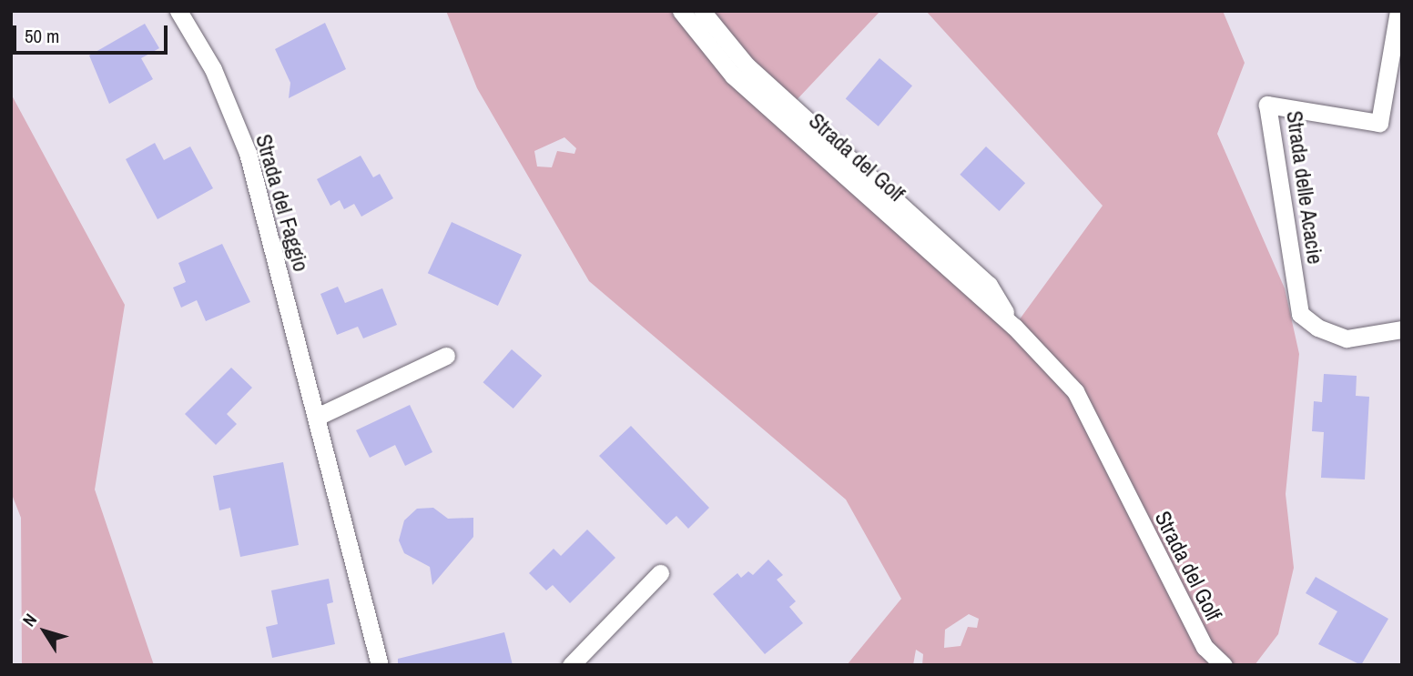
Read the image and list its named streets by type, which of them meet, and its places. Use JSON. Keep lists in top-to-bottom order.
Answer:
{
  "streets": {
    "street": ["Strada del Golf", "Strada delle Acacie", "Strada del Faggio"]
  },
  "scale_bar": "50 m",
  "north": "top left"
}
